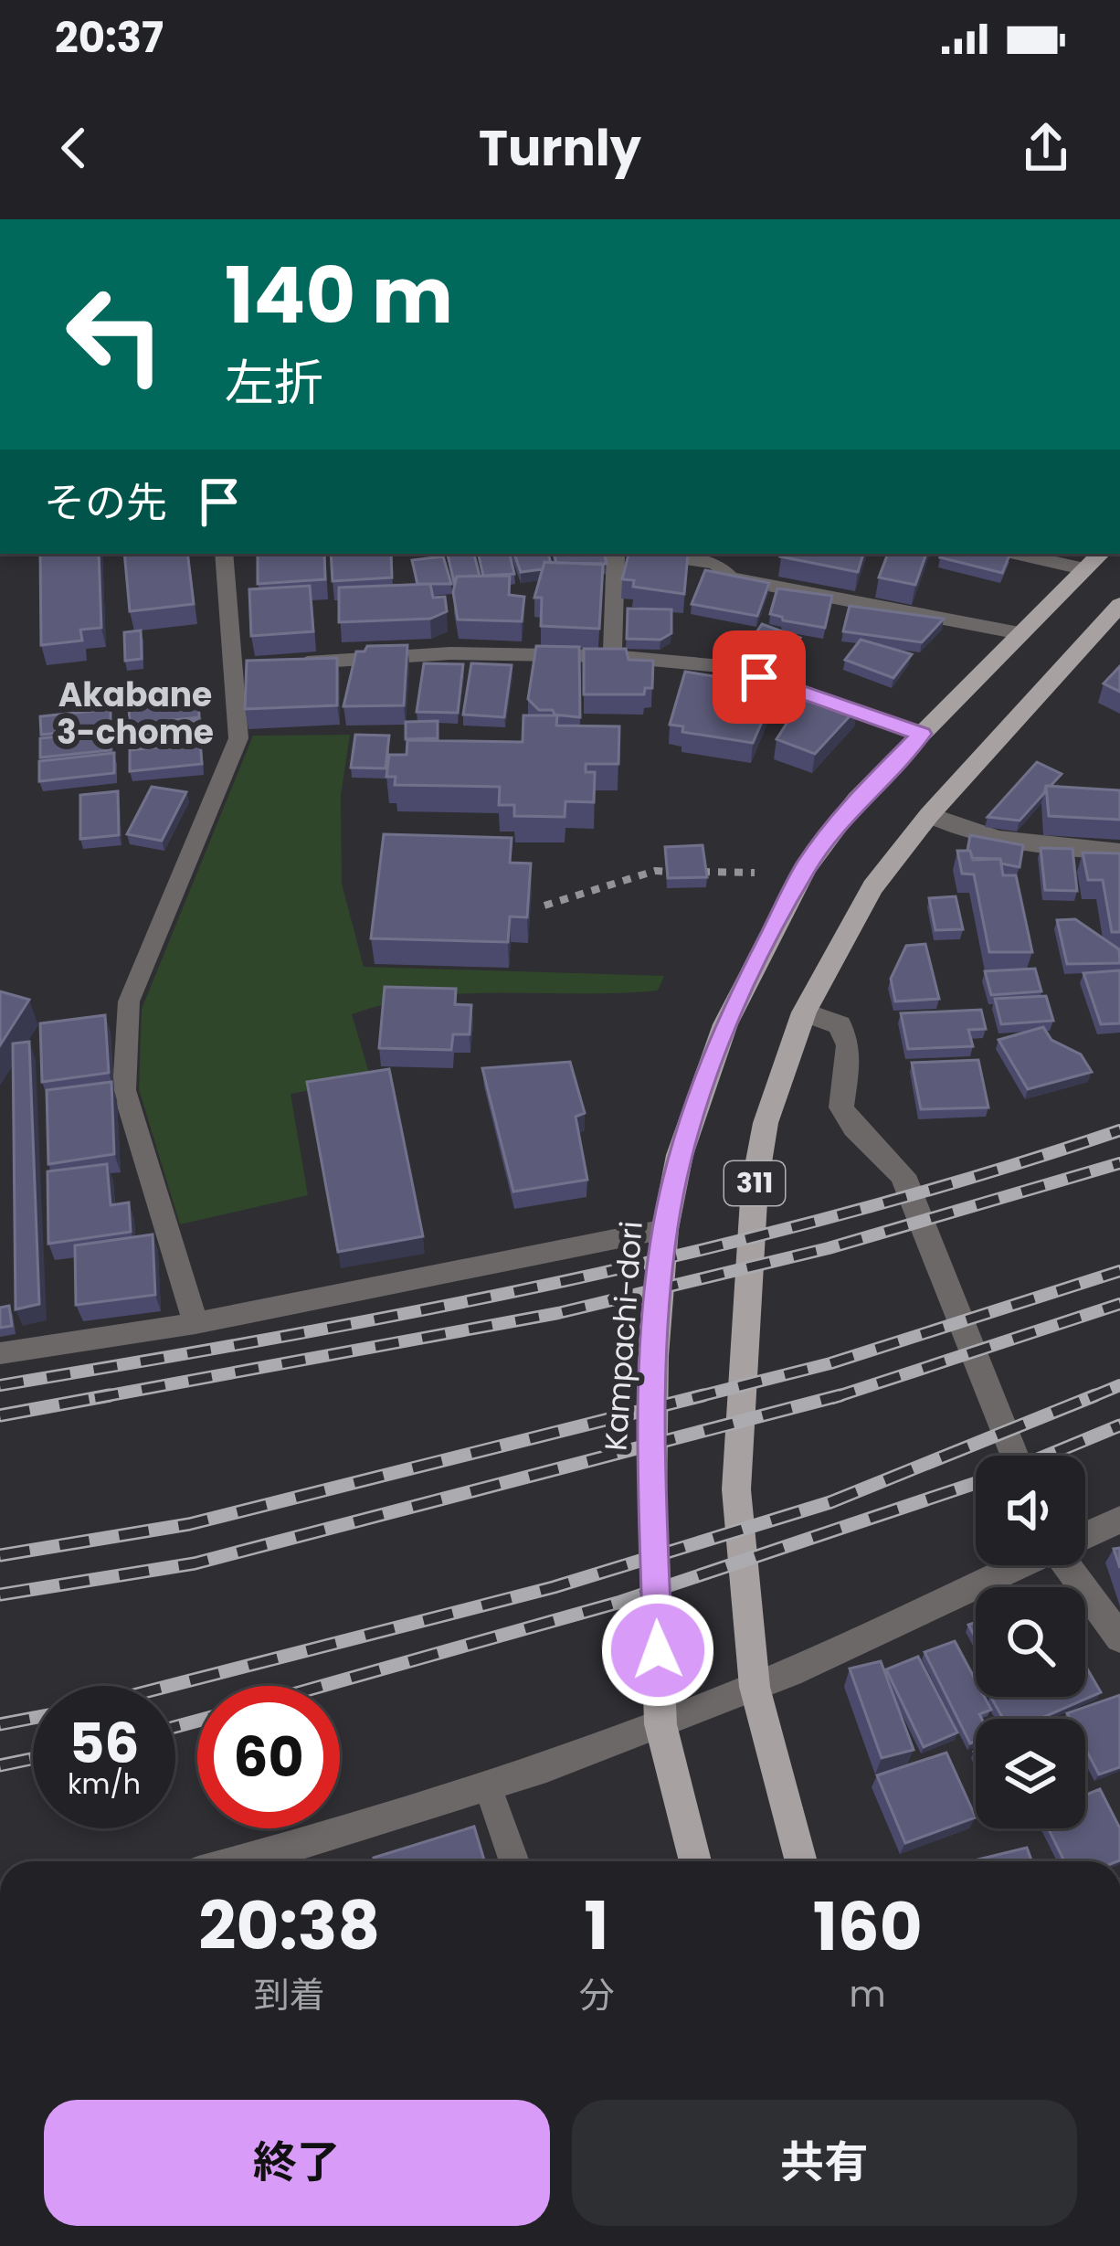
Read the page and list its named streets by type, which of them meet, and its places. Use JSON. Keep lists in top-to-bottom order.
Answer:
{
  "streets": {
    "main road": ["311", "Kampachi-dori"]
  },
  "districts": ["Akabane 3-chome"],
  "page": {
    "status": "20:37",
    "header": "Turnly",
    "turn": ["140 m", "左折"],
    "then": "その先",
    "speed": "56 km/h",
    "limit": "60",
    "eta": [
      "20:38",
      "到着",
      "1",
      "分",
      "160",
      "m"
    ],
    "buttons": ["終了", "共有"]
  }
}
